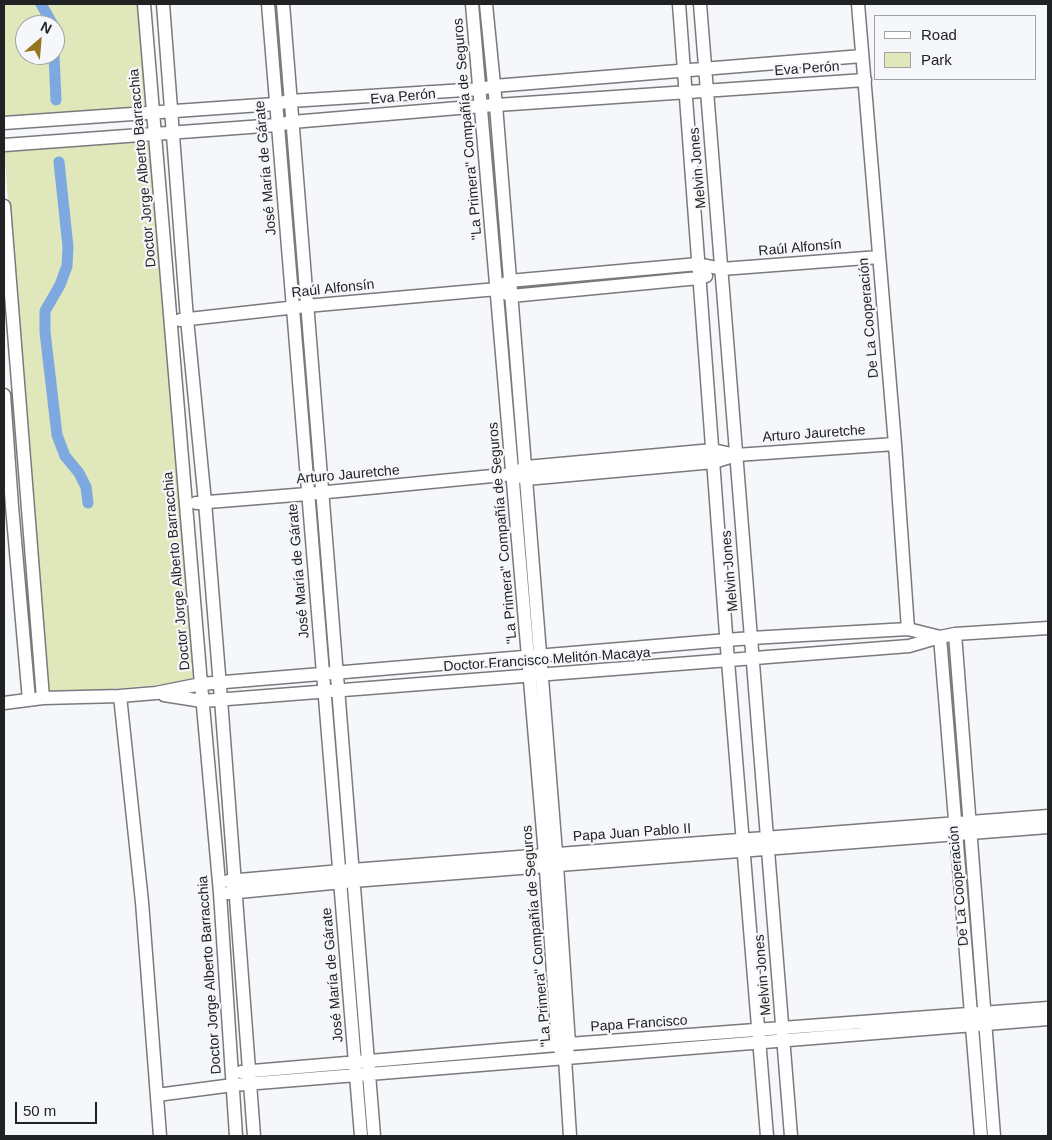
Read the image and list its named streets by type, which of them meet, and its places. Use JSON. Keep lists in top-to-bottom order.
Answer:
{
  "streets": {
    "street": [
      "Eva Perón",
      "\"La Primera\" Compañía de Seguros",
      "Doctor Jorge Alberto Barracchia",
      "José María de Gárate",
      "Melvin Jones",
      "Raúl Alfonsín",
      "De La Cooperación",
      "Arturo Jauretche",
      "Doctor Francisco Melitón Macaya",
      "Papa Juan Pablo II",
      "Papa Francisco"
    ]
  },
  "crossings": [
    ["Eva Perón", "\"La Primera\" Compañía de Seguros"],
    ["Eva Perón", "Doctor Jorge Alberto Barracchia"],
    ["Eva Perón", "José María de Gárate"],
    ["Eva Perón", "Melvin Jones"],
    ["Eva Perón", "De La Cooperación"],
    ["\"La Primera\" Compañía de Seguros", "Raúl Alfonsín"],
    ["\"La Primera\" Compañía de Seguros", "Arturo Jauretche"],
    ["\"La Primera\" Compañía de Seguros", "Doctor Francisco Melitón Macaya"],
    ["\"La Primera\" Compañía de Seguros", "Papa Juan Pablo II"],
    ["\"La Primera\" Compañía de Seguros", "Papa Francisco"],
    ["Doctor Jorge Alberto Barracchia", "Raúl Alfonsín"],
    ["Doctor Jorge Alberto Barracchia", "Arturo Jauretche"],
    ["Doctor Jorge Alberto Barracchia", "Doctor Francisco Melitón Macaya"],
    ["Doctor Jorge Alberto Barracchia", "Papa Juan Pablo II"],
    ["Doctor Jorge Alberto Barracchia", "Papa Francisco"],
    ["José María de Gárate", "Raúl Alfonsín"],
    ["José María de Gárate", "Arturo Jauretche"],
    ["José María de Gárate", "Doctor Francisco Melitón Macaya"],
    ["José María de Gárate", "Papa Juan Pablo II"],
    ["José María de Gárate", "Papa Francisco"],
    ["Melvin Jones", "Raúl Alfonsín"],
    ["Melvin Jones", "Arturo Jauretche"],
    ["Melvin Jones", "Doctor Francisco Melitón Macaya"],
    ["Melvin Jones", "Papa Juan Pablo II"],
    ["Melvin Jones", "Papa Francisco"],
    ["Raúl Alfonsín", "De La Cooperación"],
    ["De La Cooperación", "Arturo Jauretche"],
    ["De La Cooperación", "Doctor Francisco Melitón Macaya"],
    ["De La Cooperación", "Papa Juan Pablo II"],
    ["De La Cooperación", "Papa Francisco"]
  ],
  "legend": ["Road", "Park"],
  "scale_bar": "50 m",
  "north": "top right"
}
